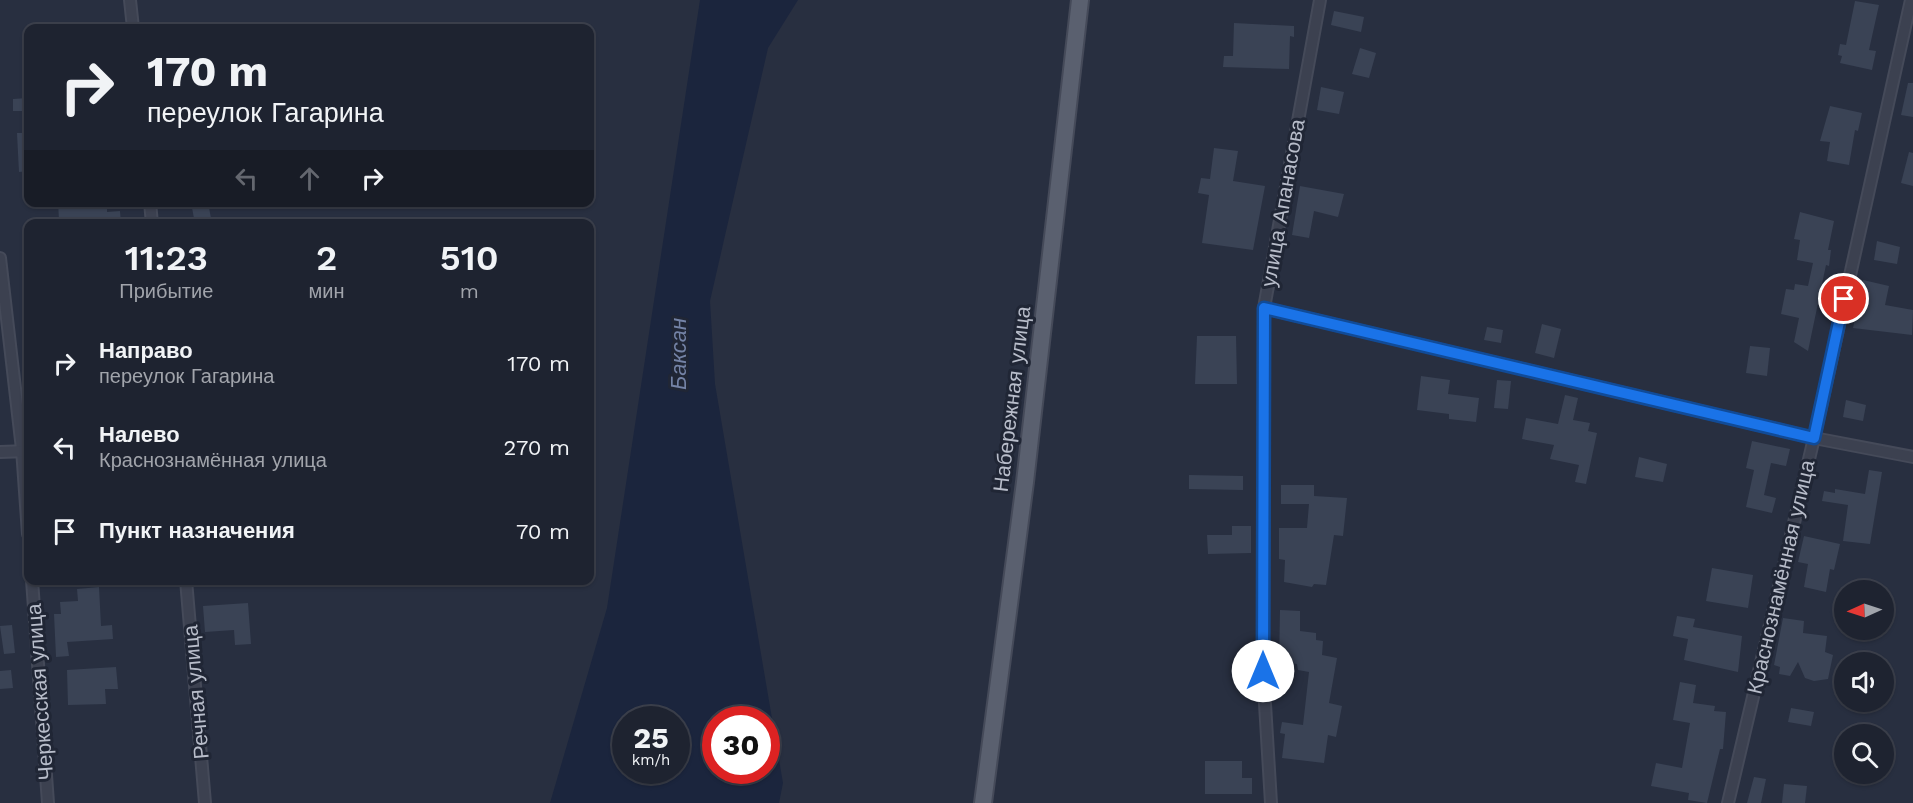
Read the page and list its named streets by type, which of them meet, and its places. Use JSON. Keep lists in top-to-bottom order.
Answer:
{
  "streets": {
    "main road": ["Набережная улица"],
    "street": [
      "улица Апанасова",
      "Краснознамённая улица",
      "Черкесская улица",
      "Речная улица"
    ]
  },
  "water": ["Баксан"],
  "north": "left",
  "page": {
    "turn": ["170 m", "переулок Гагарина"],
    "eta": [
      "11:23",
      "Прибытие",
      "2",
      "мин",
      "510",
      "m"
    ],
    "list": [
      {
        "name": "Направо",
        "note": "переулок Гагарина",
        "value": "170 m"
      },
      {
        "name": "Налево",
        "note": "Краснознамённая улица",
        "value": "270 m"
      },
      {
        "name": "Пункт назначения",
        "value": "70 m"
      }
    ],
    "speed": "25 km/h",
    "limit": "30"
  }
}
